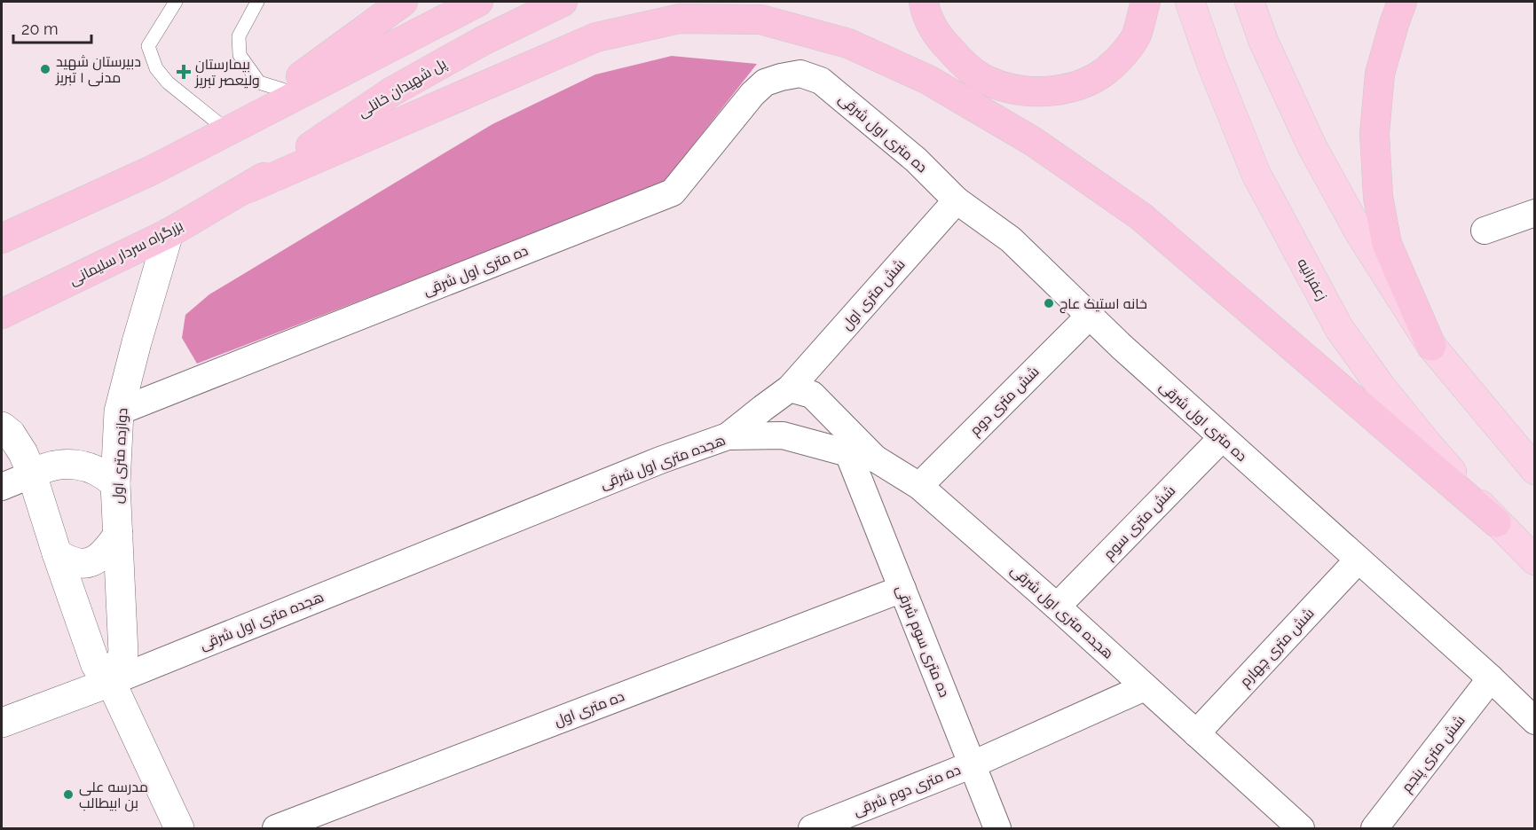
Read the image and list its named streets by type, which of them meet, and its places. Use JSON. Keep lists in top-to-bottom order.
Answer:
{
  "streets": {
    "highway": ["پل شهیدان خانلی", "بزرگراه سردار سلیمانی"],
    "main road": ["زعفرانیه"],
    "street": [
      "ده متری اول شرقی",
      "شش متری اول",
      "شش متری دوم",
      "دوازده متری اول",
      "هجده متری اول شرقی",
      "شش متری سوم",
      "ده متری سوم شرقی",
      "شش متری چهارم",
      "ده متری اول",
      "شش متری پنجم",
      "ده متری دوم شرقی"
    ]
  },
  "crossings": [
    ["پل شهیدان خانلی", "بزرگراه سردار سلیمانی"],
    ["ده متری اول شرقی", "شش متری اول"],
    ["ده متری اول شرقی", "شش متری دوم"],
    ["ده متری اول شرقی", "دوازده متری اول"],
    ["ده متری اول شرقی", "شش متری سوم"],
    ["ده متری اول شرقی", "شش متری چهارم"],
    ["ده متری اول شرقی", "شش متری پنجم"],
    ["بزرگراه سردار سلیمانی", "دوازده متری اول"],
    ["شش متری اول", "هجده متری اول شرقی"],
    ["شش متری دوم", "هجده متری اول شرقی"],
    ["دوازده متری اول", "هجده متری اول شرقی"],
    ["هجده متری اول شرقی", "شش متری سوم"],
    ["هجده متری اول شرقی", "ده متری سوم شرقی"],
    ["هجده متری اول شرقی", "شش متری چهارم"],
    ["هجده متری اول شرقی", "ده متری دوم شرقی"],
    ["ده متری سوم شرقی", "ده متری اول"],
    ["ده متری سوم شرقی", "ده متری دوم شرقی"]
  ],
  "places": {
    "other": ["دبیرستان شهید مدنی ۱ تبریز", "خانه استیک عاج", "مدرسه علی بن ابیطالب"],
    "health": ["بیمارستان ولیعصر تبریز"]
  },
  "scale_bar": "20 m"
}
